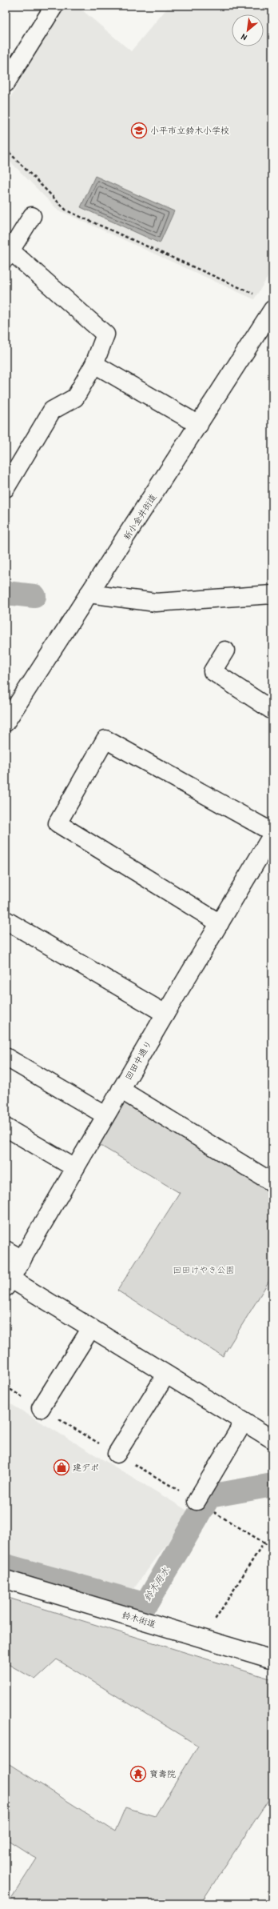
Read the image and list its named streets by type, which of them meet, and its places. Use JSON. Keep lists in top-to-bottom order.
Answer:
{
  "streets": {
    "street": ["新小金井街道", "回田中通り", "鈴木街道"]
  },
  "water": ["鈴木用水"],
  "parks": ["回田けやき公園"],
  "places": {
    "school or university": ["小平市立鈴木小学校"],
    "shop": ["建デポ"],
    "temple": ["寶壽院"]
  },
  "north": "bottom left"
}
